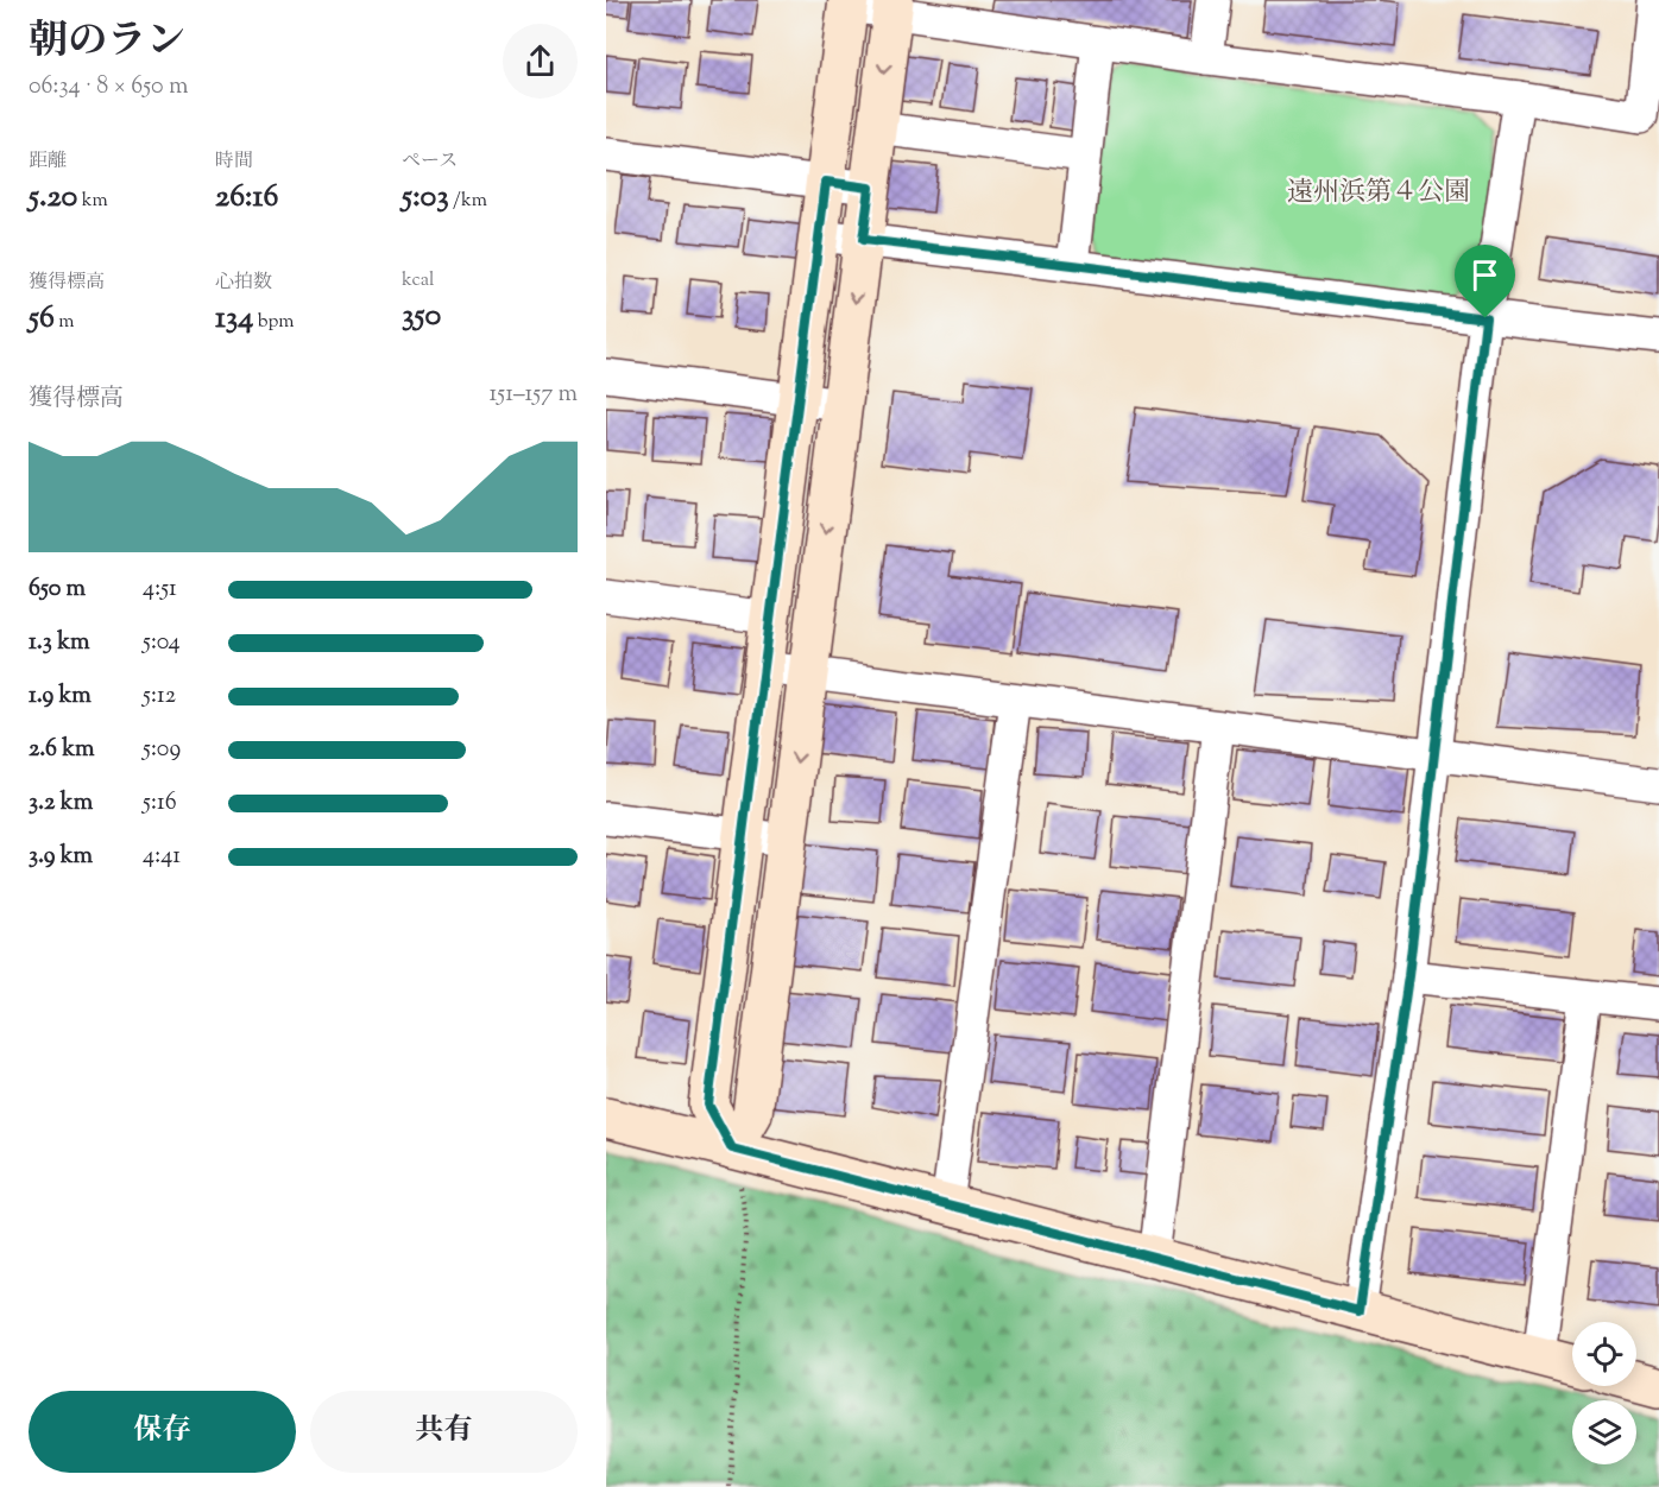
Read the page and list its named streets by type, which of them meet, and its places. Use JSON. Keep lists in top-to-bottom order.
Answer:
{
  "parks": ["遠州浜第４公園"],
  "page": {
    "heading": ["朝のラン", "06:34 · 8 × 650 m"],
    "stats": [
      ["距離", "5.20 km"],
      ["時間", "26:16"],
      ["ペース", "5:03 /km"],
      ["獲得標高", "56 m"],
      ["心拍数", "134 bpm"],
      ["kcal", "350"]
    ],
    "chart": ["獲得標高", "151–157 m"],
    "list": [
      {
        "name": "650 m",
        "note": "4:51"
      },
      {
        "name": "1.3 km",
        "note": "5:04"
      },
      {
        "name": "1.9 km",
        "note": "5:12"
      },
      {
        "name": "2.6 km",
        "note": "5:09"
      },
      {
        "name": "3.2 km",
        "note": "5:16"
      },
      {
        "name": "3.9 km",
        "note": "4:41"
      }
    ],
    "buttons": ["保存", "共有"]
  }
}
